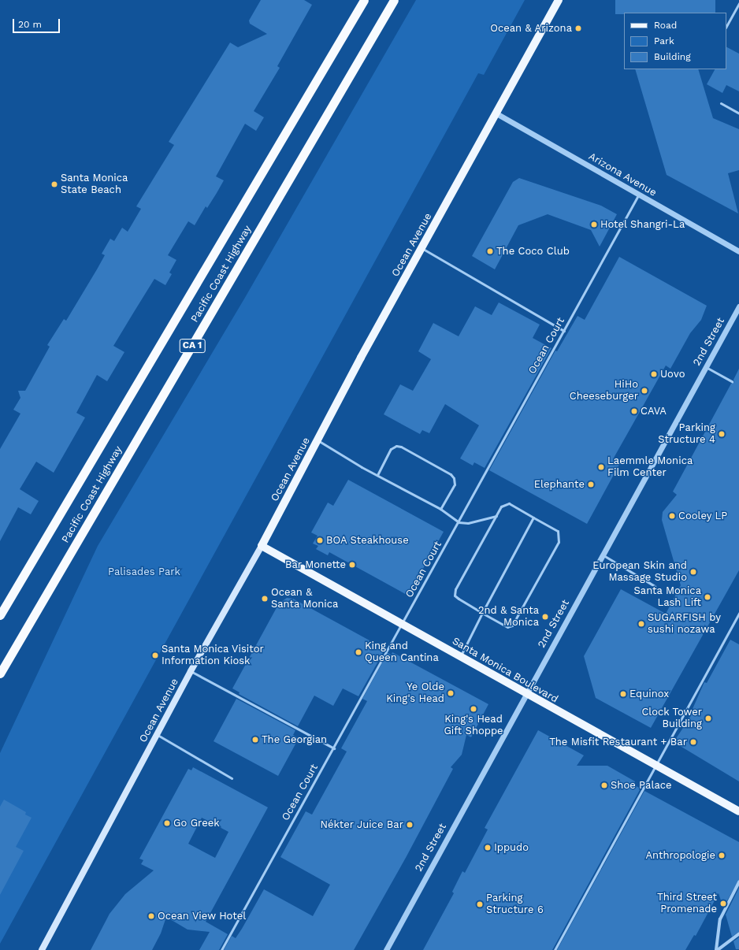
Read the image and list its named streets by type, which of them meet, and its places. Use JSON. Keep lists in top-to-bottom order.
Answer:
{
  "streets": {
    "highway": ["Pacific Coast Highway", "CA 1"],
    "main road": ["Ocean Avenue", "Santa Monica Boulevard"],
    "street": ["Arizona Avenue", "2nd Street"],
    "lane": ["Ocean Court"]
  },
  "crossings": [
    ["Arizona Avenue", "Ocean Avenue"],
    ["Arizona Avenue", "Ocean Court"],
    ["Ocean Avenue", "Santa Monica Boulevard"],
    ["2nd Street", "Santa Monica Boulevard"],
    ["Ocean Court", "Santa Monica Boulevard"]
  ],
  "parks": ["Palisades Park"],
  "places": [
    "Ocean & Arizona",
    "Santa Monica State Beach",
    "Hotel Shangri-La",
    "The Coco Club",
    "Uovo",
    "HiHo Cheeseburger",
    "CAVA",
    "Parking Structure 4",
    "Laemmle Monica Film Center",
    "Elephante",
    "Cooley LP",
    "BOA Steakhouse",
    "Bar Monette",
    "European Skin and Massage Studio",
    "Santa Monica Lash Lift",
    "Ocean & Santa Monica",
    "2nd & Santa Monica",
    "SUGARFISH by sushi nozawa",
    "King and Queen Cantina",
    "Santa Monica Visitor Information Kiosk",
    "Ye Olde King's Head",
    "Equinox",
    "King's Head Gift Shoppe",
    "Clock Tower Building",
    "The Georgian",
    "The Misfit Restaurant + Bar",
    "Shoe Palace",
    "Go Greek",
    "Nékter Juice Bar",
    "Ippudo",
    "Anthropologie",
    "Third Street Promenade",
    "Parking Structure 6",
    "Ocean View Hotel"
  ],
  "legend": ["Road", "Park", "Building"],
  "scale_bar": "20 m"
}
